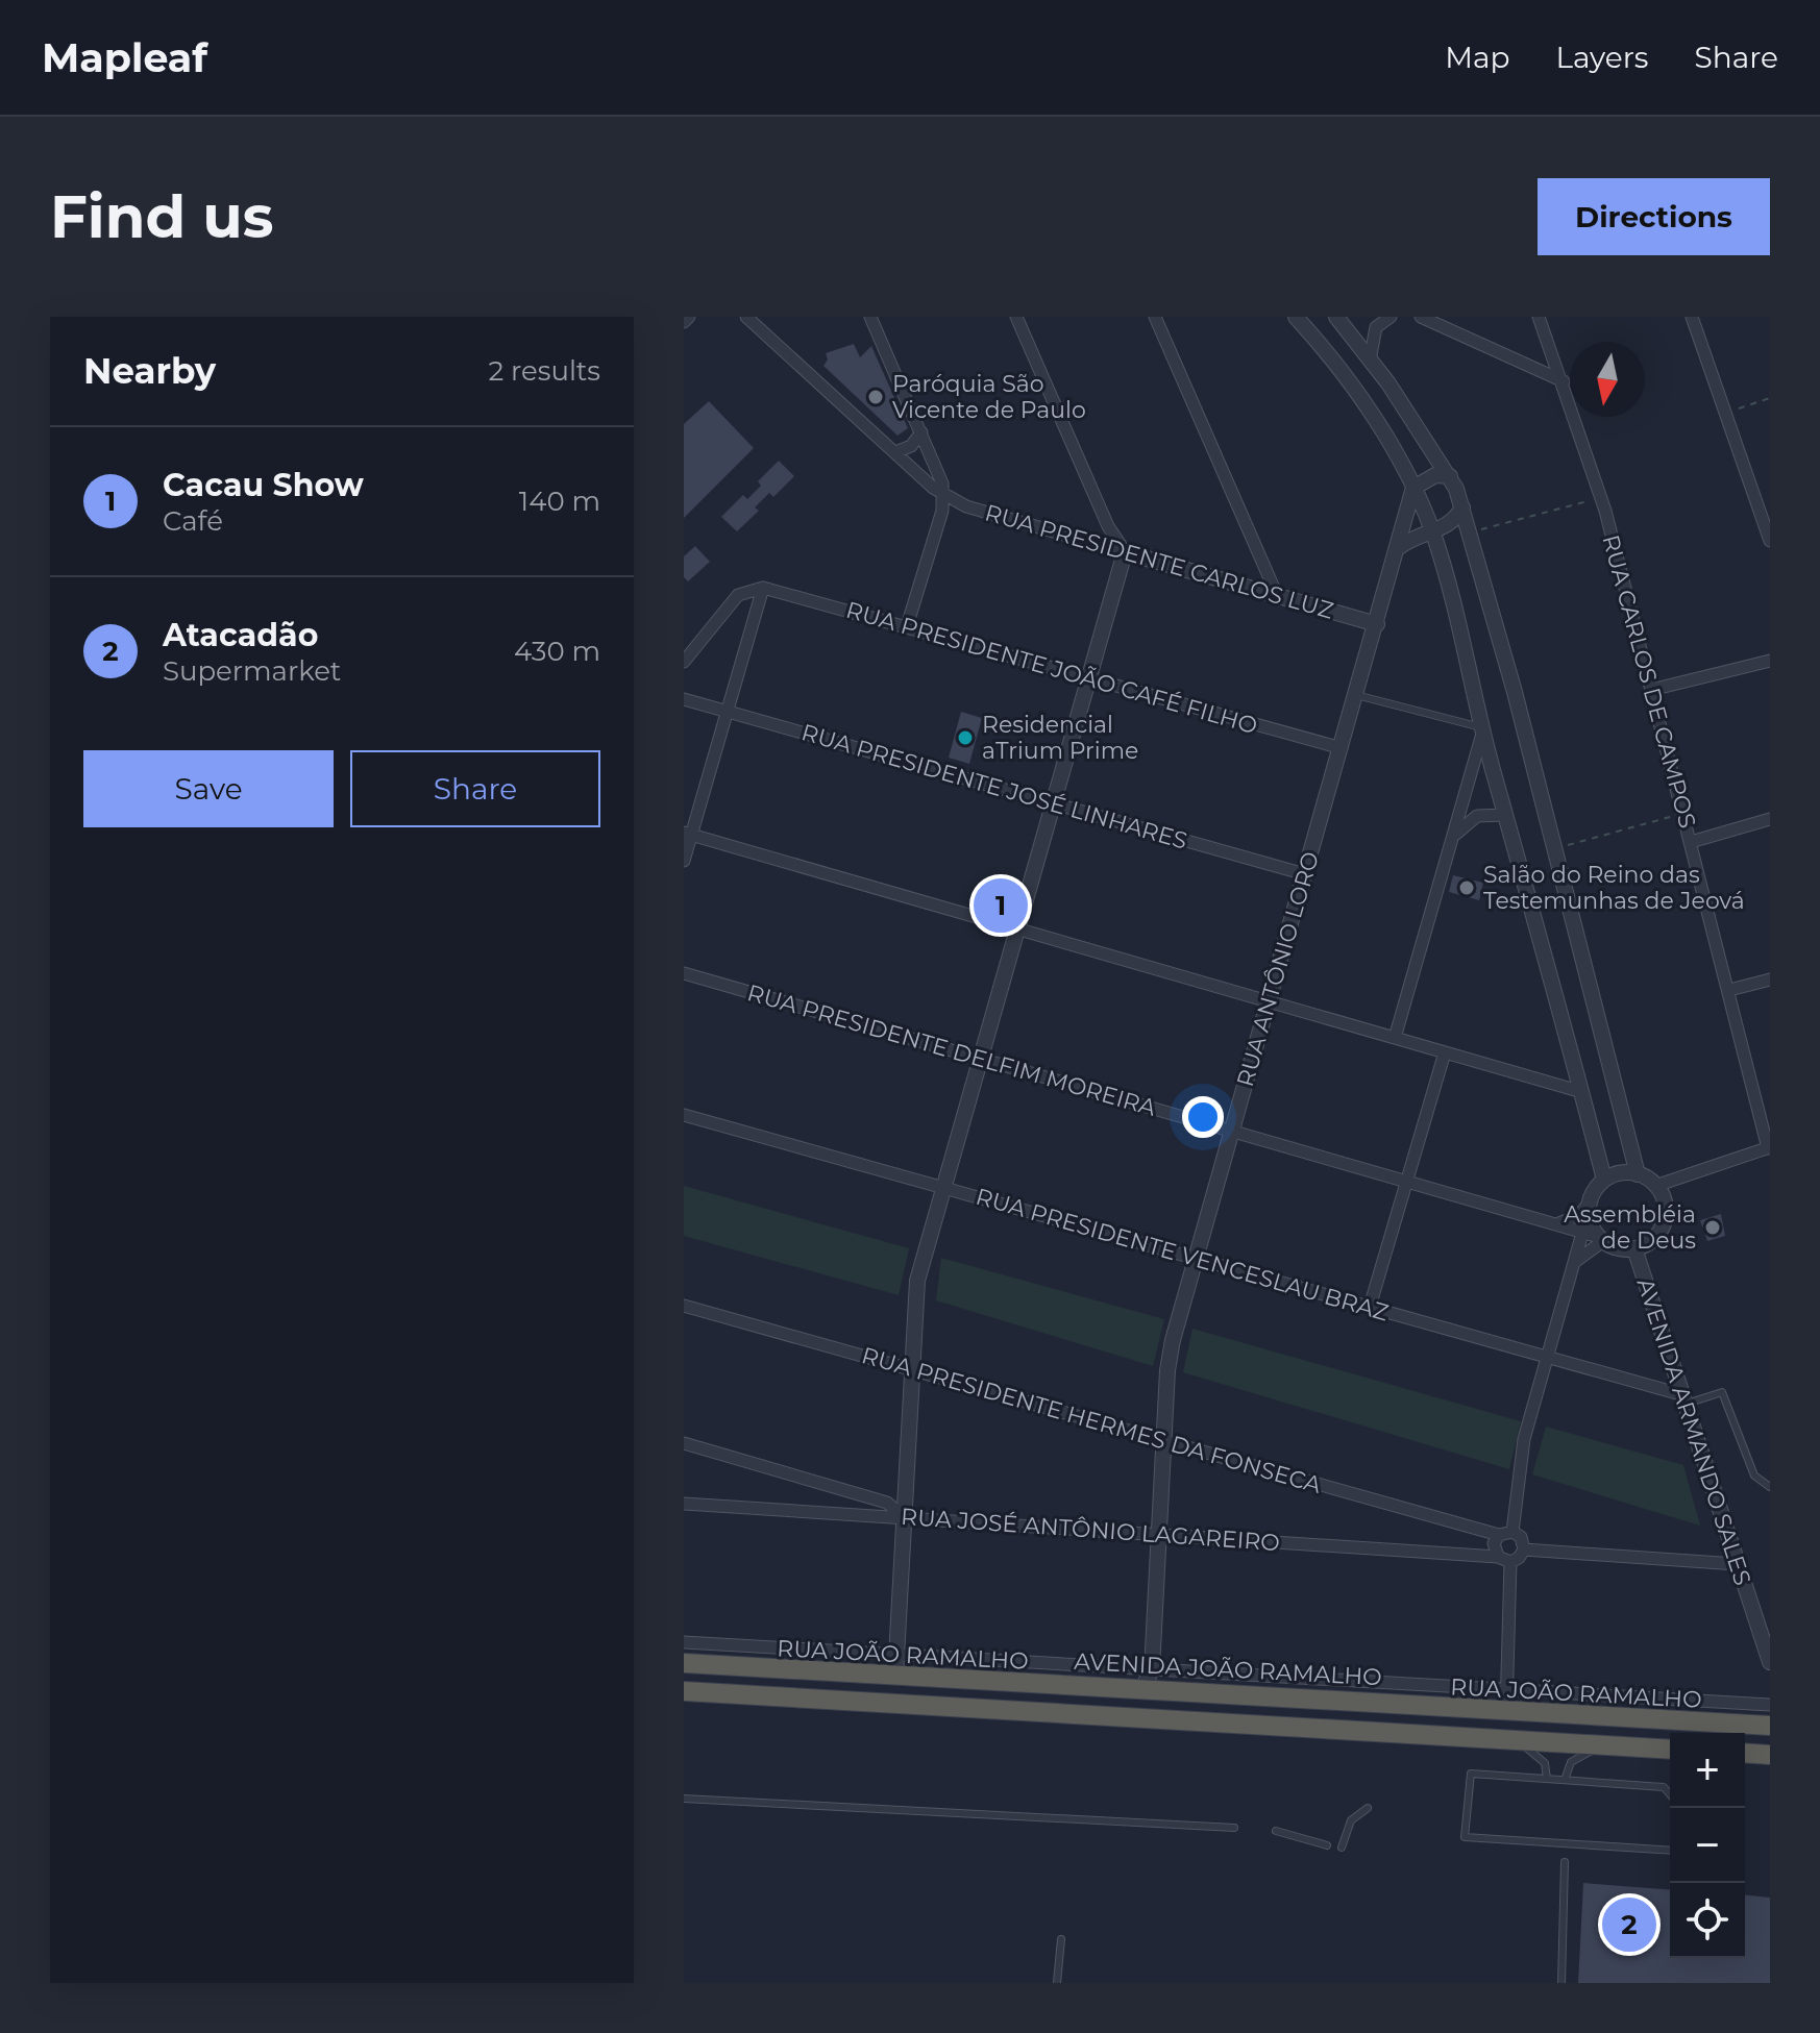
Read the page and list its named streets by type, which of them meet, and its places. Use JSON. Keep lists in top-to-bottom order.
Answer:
{
  "streets": {
    "highway": ["AVENIDA JOÃO RAMALHO"],
    "street": [
      "RUA PRESIDENTE CARLOS LUZ",
      "RUA PRESIDENTE JOÃO CAFÉ FILHO",
      "RUA CARLOS DE CAMPOS",
      "RUA PRESIDENTE JOSÉ LINHARES",
      "RUA ANTÔNIO LORO",
      "RUA PRESIDENTE DELFIM MOREIRA",
      "RUA PRESIDENTE VENCESLAU BRAZ",
      "RUA PRESIDENTE HERMES DA FONSECA",
      "AVENIDA ARMANDO SALES",
      "RUA JOSÉ ANTÔNIO LAGAREIRO",
      "RUA JOÃO RAMALHO"
    ]
  },
  "crossings": [
    ["RUA PRESIDENTE CARLOS LUZ", "RUA ANTÔNIO LORO"],
    ["RUA PRESIDENTE JOÃO CAFÉ FILHO", "RUA ANTÔNIO LORO"],
    ["RUA PRESIDENTE JOSÉ LINHARES", "RUA ANTÔNIO LORO"],
    ["RUA ANTÔNIO LORO", "RUA PRESIDENTE DELFIM MOREIRA"],
    ["RUA ANTÔNIO LORO", "RUA PRESIDENTE VENCESLAU BRAZ"],
    ["RUA ANTÔNIO LORO", "RUA PRESIDENTE HERMES DA FONSECA"],
    ["RUA ANTÔNIO LORO", "RUA JOSÉ ANTÔNIO LAGAREIRO"],
    ["RUA ANTÔNIO LORO", "RUA JOÃO RAMALHO"],
    ["RUA ANTÔNIO LORO", "AVENIDA JOÃO RAMALHO"],
    ["RUA PRESIDENTE DELFIM MOREIRA", "AVENIDA ARMANDO SALES"],
    ["RUA PRESIDENTE VENCESLAU BRAZ", "AVENIDA ARMANDO SALES"],
    ["RUA PRESIDENTE HERMES DA FONSECA", "RUA JOSÉ ANTÔNIO LAGAREIRO"]
  ],
  "places": [
    "Paróquia São Vicente de Paulo",
    "Residencial aTrium Prime",
    "Salão do Reino das Testemunhas de Jeová",
    "Assembléia de Deus"
  ],
  "north": "bottom",
  "page": {
    "header": "Mapleaf",
    "nav": ["Map", "Layers", "Share"],
    "buttons": [
      "Directions",
      ["Save", "Share"]
    ],
    "title": "Find us",
    "heading": ["Nearby", "2 results"],
    "list": [
      {
        "mark": "1",
        "name": "Cacau Show",
        "note": "Café",
        "value": "140 m"
      },
      {
        "mark": "2",
        "name": "Atacadão",
        "note": "Supermarket",
        "value": "430 m"
      }
    ],
    "pins": ["1", "2"],
    "map_buttons": ["+", "−"]
  }
}
